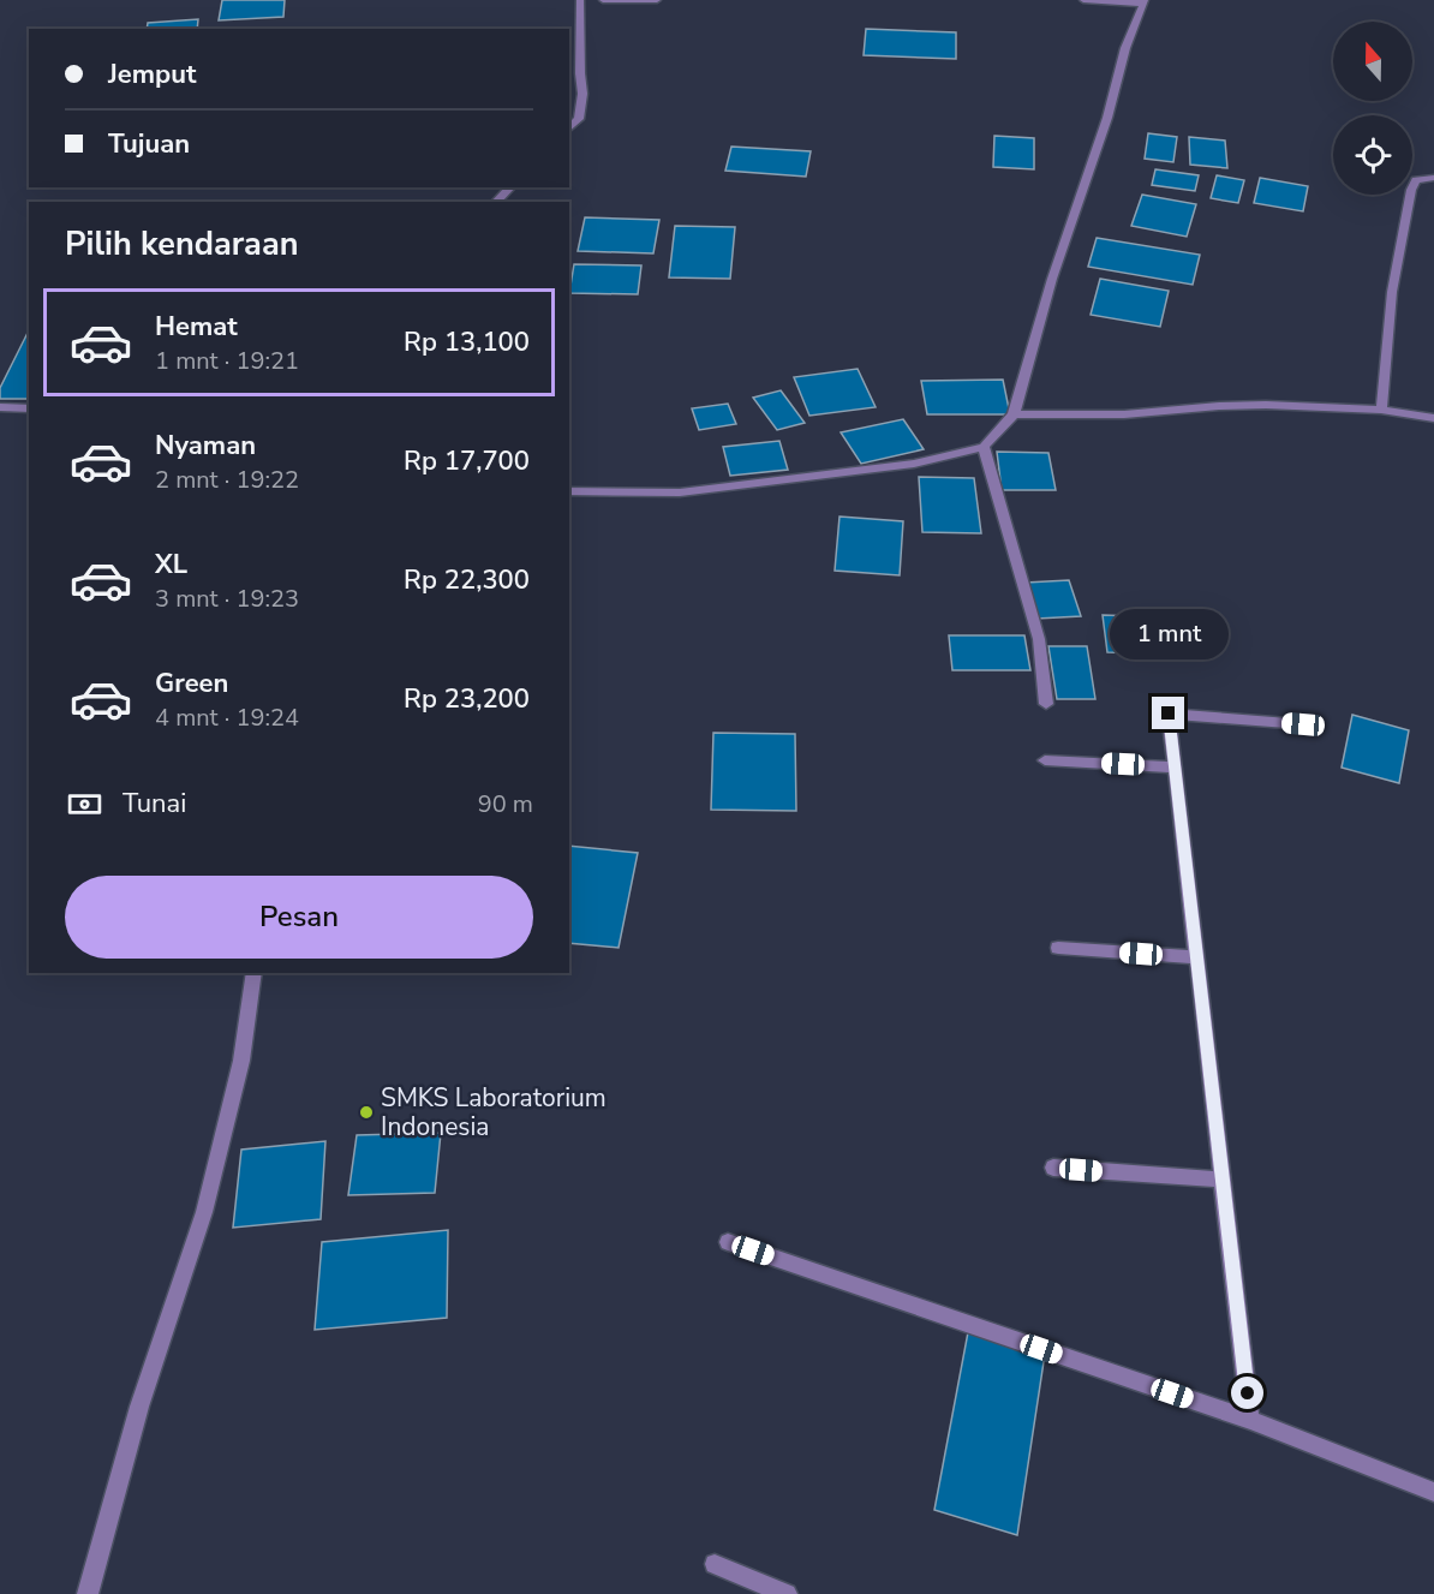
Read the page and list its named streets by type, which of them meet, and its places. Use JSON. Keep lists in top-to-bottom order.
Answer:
{
  "places": ["SMKS Laboratorium Indonesia"],
  "north": "top",
  "page": {
    "banner": ["Jemput", "Tujuan"],
    "heading": "Pilih kendaraan",
    "list": [
      {
        "name": "Hemat",
        "note": "1 mnt · 19:21",
        "value": "Rp 13,100"
      },
      {
        "name": "Nyaman",
        "note": "2 mnt · 19:22",
        "value": "Rp 17,700"
      },
      {
        "name": "XL",
        "note": "3 mnt · 19:23",
        "value": "Rp 22,300"
      },
      {
        "name": "Green",
        "note": "4 mnt · 19:24",
        "value": "Rp 23,200"
      }
    ],
    "bubble": "1 mnt",
    "pay": ["Tunai", "90 m"],
    "buttons": "Pesan"
  }
}
